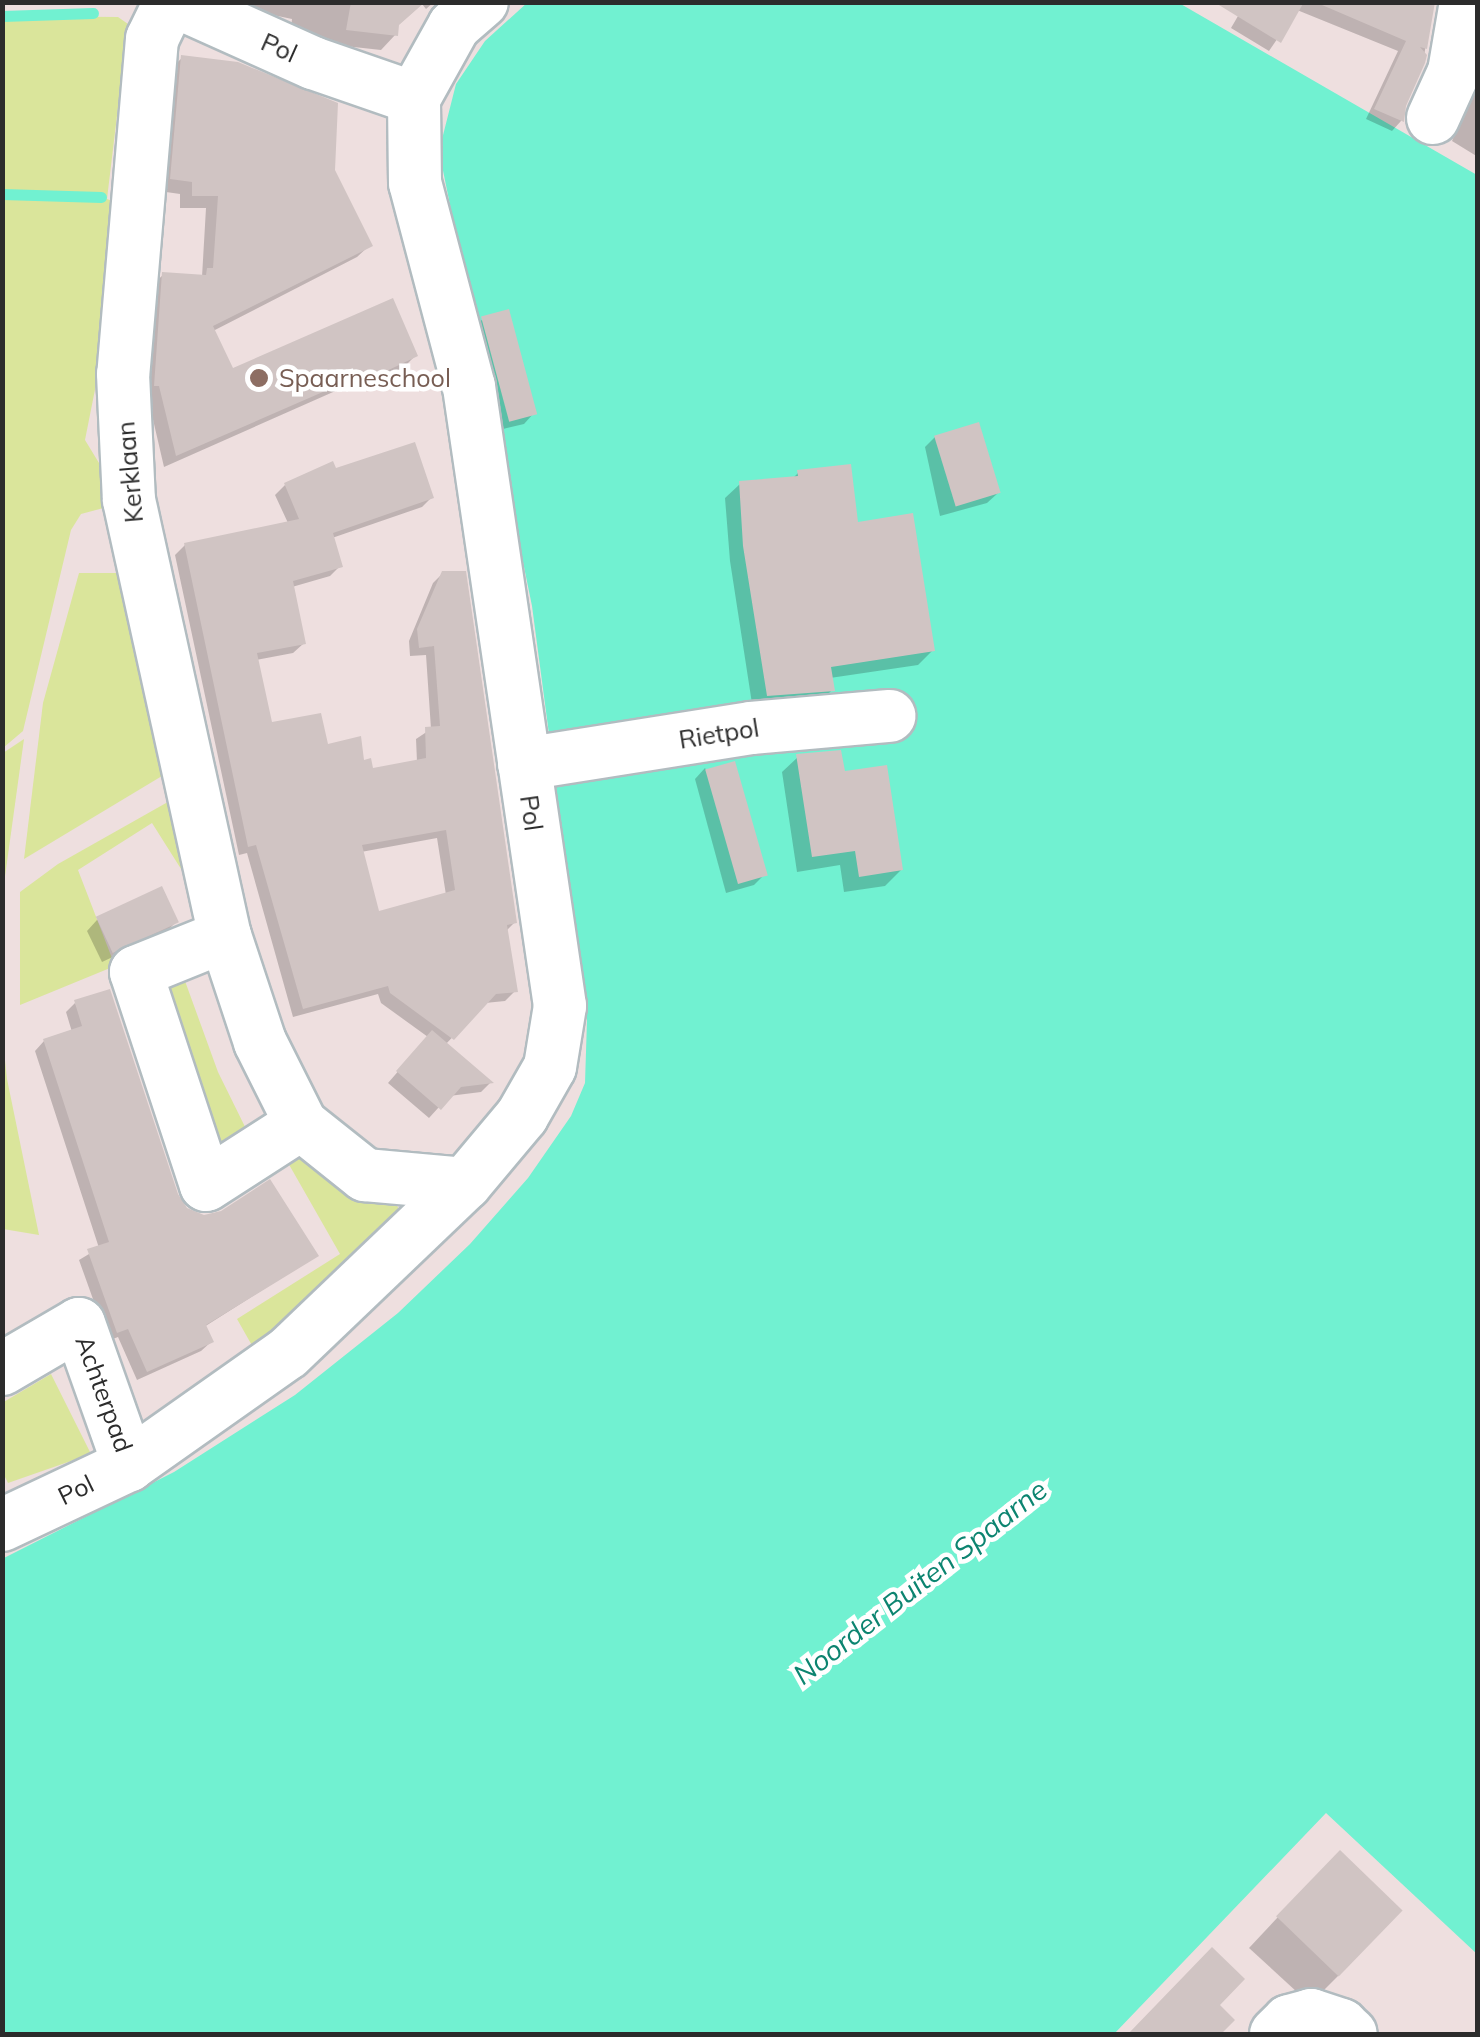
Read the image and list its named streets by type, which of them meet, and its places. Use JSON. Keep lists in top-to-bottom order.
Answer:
{
  "streets": {
    "street": [
      "Pol",
      "Kerklaan",
      "Rietpol",
      "Achterpad"
    ]
  },
  "crossings": [
    ["Pol", "Kerklaan"],
    ["Pol", "Rietpol"],
    ["Pol", "Achterpad"]
  ],
  "water": ["Noorder Buiten Spaarne"],
  "places": ["Spaarneschool"]
}
